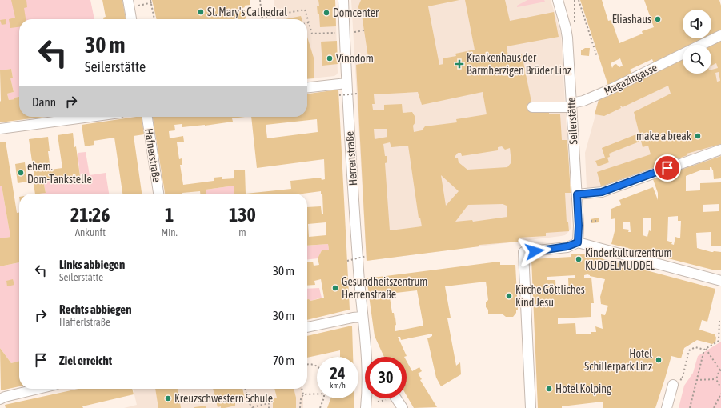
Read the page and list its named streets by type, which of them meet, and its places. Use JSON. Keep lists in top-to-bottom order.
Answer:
{
  "streets": {
    "street": [
      "Magazingasse",
      "Seilerstätte",
      "Hafnerstraße",
      "Herrenstraße"
    ]
  },
  "crossings": [
    ["Magazingasse", "Seilerstätte"]
  ],
  "places": {
    "other": [
      "St. Mary's Cathedral",
      "Domcenter",
      "Eliashaus",
      "Vinodom",
      "make a break",
      "ehem. Dom-Tankstelle",
      "Kinderkulturzentrum KUDDELMUDDEL",
      "Gesundheitszentrum Herrenstraße",
      "Kirche Göttliches Kind Jesu",
      "Hotel Schillerpark Linz",
      "Hotel Kolping",
      "Kreuzschwestern Schule"
    ],
    "health": ["Krankenhaus der Barmherzigen Brüder Linz"]
  },
  "page": {
    "turn": ["30 m", "Seilerstätte"],
    "then": "Dann",
    "eta": [
      "21:26",
      "Ankunft",
      "1",
      "Min.",
      "130",
      "m"
    ],
    "list": [
      {
        "name": "Links abbiegen",
        "note": "Seilerstätte",
        "value": "30 m"
      },
      {
        "name": "Rechts abbiegen",
        "note": "Hafferlstraße",
        "value": "30 m"
      },
      {
        "name": "Ziel erreicht",
        "value": "70 m"
      }
    ],
    "speed": "24 km/h",
    "limit": "30"
  }
}
